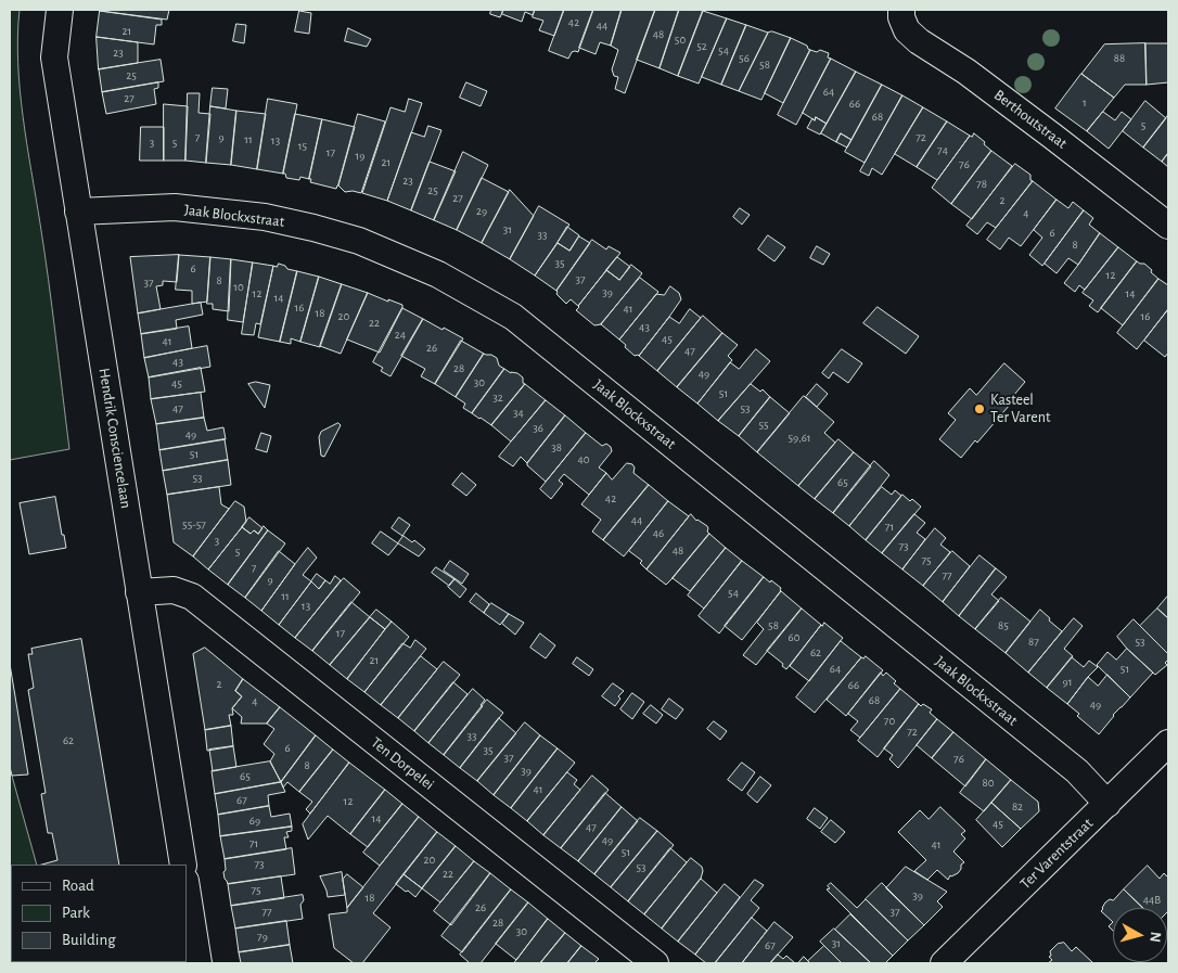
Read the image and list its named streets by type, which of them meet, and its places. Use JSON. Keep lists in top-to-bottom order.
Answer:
{
  "streets": {
    "street": [
      "Berthoutstraat",
      "Jaak Blockxstraat",
      "Hendrik Consciencelaan",
      "Ten Dorpelei",
      "Ter Varentstraat"
    ]
  },
  "crossings": [
    ["Jaak Blockxstraat", "Hendrik Consciencelaan"],
    ["Jaak Blockxstraat", "Ter Varentstraat"],
    ["Hendrik Consciencelaan", "Ten Dorpelei"]
  ],
  "places": ["Kasteel Ter Varent"],
  "house_numbers": [
    "42",
    "44",
    "21",
    "48",
    "50",
    "52",
    "54",
    "23",
    "56",
    "88",
    "58",
    "25",
    "64",
    "27",
    "1",
    "66",
    "68",
    "5",
    "7",
    "9",
    "72",
    "11",
    "13",
    "3",
    "5",
    "15",
    "74",
    "17",
    "19",
    "21",
    "76",
    "23",
    "78",
    "25",
    "27",
    "2",
    "29",
    "4",
    "31",
    "6",
    "33",
    "8",
    "35",
    "6",
    "12",
    "37",
    "8",
    "37",
    "10",
    "39",
    "12",
    "14",
    "14",
    "16",
    "41",
    "18",
    "20",
    "16",
    "22",
    "43",
    "24",
    "45",
    "41",
    "26",
    "47",
    "43",
    "28",
    "49",
    "30",
    "45",
    "51",
    "32",
    "47",
    "53",
    "34",
    "55",
    "36",
    "49",
    "59,61",
    "38",
    "51",
    "40",
    "53",
    "65",
    "42",
    "44",
    "55-57",
    "71",
    "46",
    "3",
    "73",
    "48",
    "5",
    "75",
    "7",
    "77",
    "9",
    "54",
    "11",
    "13",
    "58",
    "85",
    "17",
    "60",
    "87",
    "53",
    "62",
    "21",
    "64",
    "51",
    "91",
    "2",
    "66",
    "68",
    "4",
    "49",
    "70",
    "72",
    "33",
    "62",
    "6",
    "35",
    "37",
    "76",
    "8",
    "39",
    "65",
    "80",
    "41",
    "67",
    "12",
    "82",
    "14",
    "69",
    "45",
    "47",
    "49",
    "71",
    "41",
    "51",
    "20",
    "73",
    "53",
    "22",
    "75",
    "39",
    "18",
    "44B",
    "26",
    "77",
    "37",
    "28",
    "30",
    "79",
    "31",
    "67"
  ],
  "legend": ["Road", "Park", "Building"],
  "north": "right"
}
